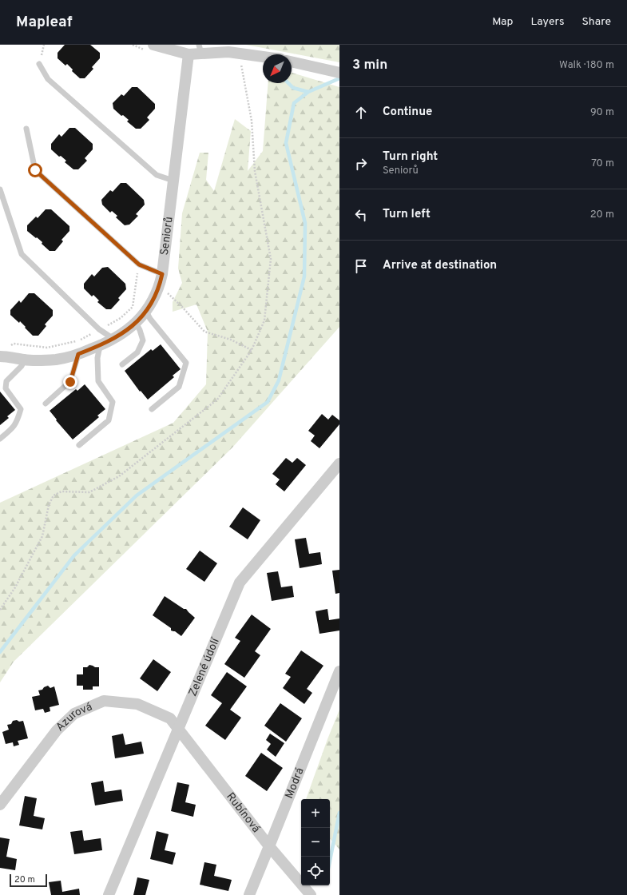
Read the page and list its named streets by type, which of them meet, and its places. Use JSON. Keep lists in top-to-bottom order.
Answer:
{
  "streets": {
    "street": [
      "Seniorů",
      "Zelené údolí",
      "Azurová",
      "Modrá",
      "Rubínová"
    ]
  },
  "crossings": [
    ["Zelené údolí", "Azurová"],
    ["Zelené údolí", "Rubínová"],
    ["Azurová", "Rubínová"],
    ["Modrá", "Rubínová"]
  ],
  "scale_bar": "20 m",
  "north": "bottom left",
  "page": {
    "header": "Mapleaf",
    "nav": ["Map", "Layers", "Share"],
    "heading": ["3 min", "Walk · 180 m"],
    "list": [
      ["Continue", "90 m"],
      ["Turn right", "Seniorů", "70 m"],
      ["Turn left", "20 m"],
      "Arrive at destination"
    ],
    "map_buttons": ["+", "−"],
    "scale": "20 m"
  }
}
